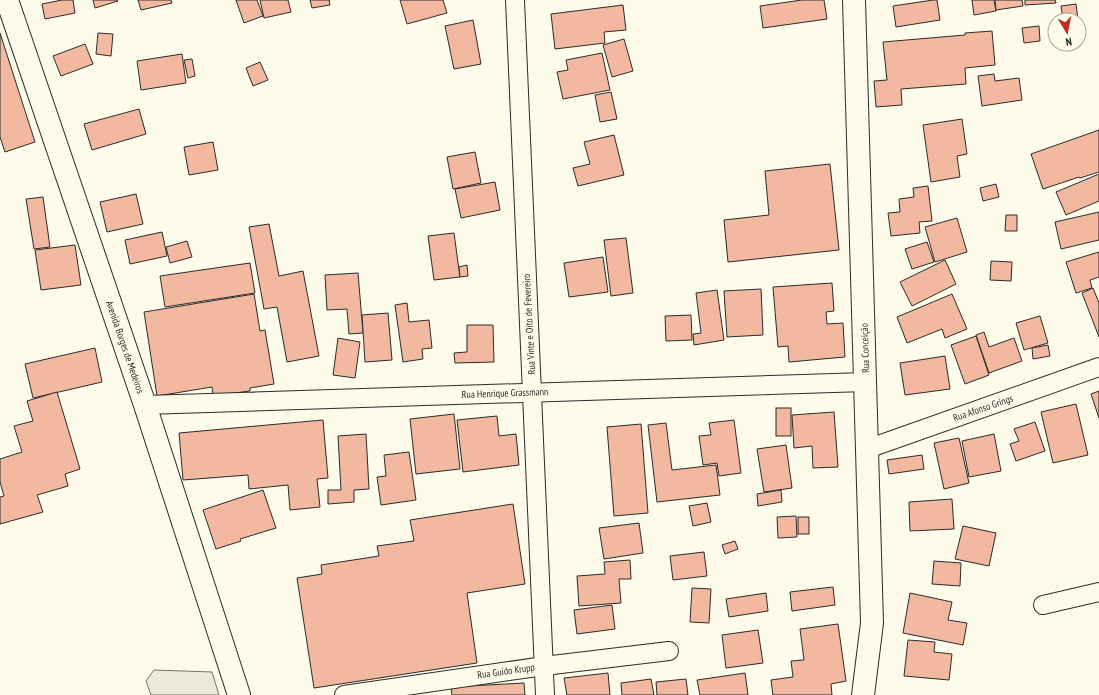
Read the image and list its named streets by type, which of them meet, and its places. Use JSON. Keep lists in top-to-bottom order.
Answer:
{
  "streets": {
    "main road": ["Avenida Borges de Medeiros", "Rua Conceição"],
    "street": [
      "Rua Vinte e Oito de Fevereiro",
      "Rua Henrique Grassmann",
      "Rua Afonso Grings",
      "Rua Guido Krupp"
    ]
  },
  "crossings": [
    ["Rua Vinte e Oito de Fevereiro", "Rua Henrique Grassmann"],
    ["Rua Vinte e Oito de Fevereiro", "Rua Guido Krupp"],
    ["Avenida Borges de Medeiros", "Rua Henrique Grassmann"],
    ["Rua Conceição", "Rua Henrique Grassmann"],
    ["Rua Conceição", "Rua Afonso Grings"]
  ],
  "north": "bottom"
}
